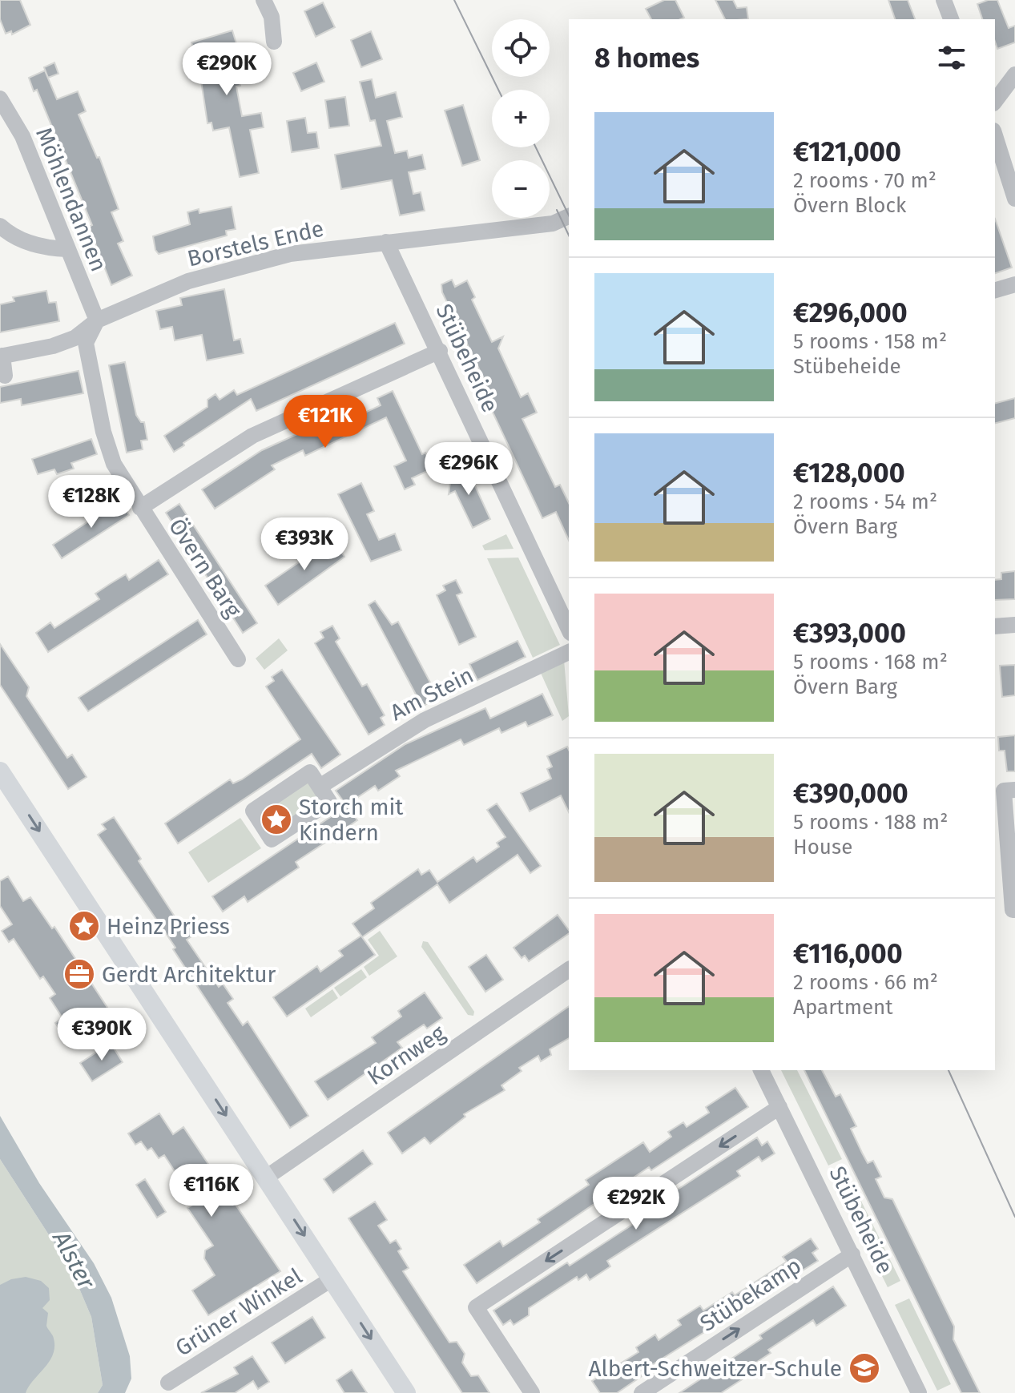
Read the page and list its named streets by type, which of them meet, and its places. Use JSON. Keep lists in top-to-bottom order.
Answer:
{
  "streets": {
    "street": [
      "Möhlendannen",
      "Borstels Ende",
      "Stübeheide",
      "Övern Barg",
      "Am Stein",
      "Kornweg",
      "Stübekamp",
      "Grüner Winkel"
    ]
  },
  "crossings": [
    ["Möhlendannen", "Borstels Ende"],
    ["Möhlendannen", "Övern Barg"],
    ["Borstels Ende", "Stübeheide"],
    ["Borstels Ende", "Övern Barg"],
    ["Stübeheide", "Stübekamp"]
  ],
  "one_way": ["Stübekamp"],
  "water": ["Alster"],
  "places": {
    "place": ["Storch mit Kindern", "Heinz Priess"],
    "office": ["Gerdt Architektur"],
    "school or university": ["Albert-Schweitzer-Schule"]
  },
  "page": {
    "map_buttons": ["+", "−"],
    "heading": "8 homes",
    "price": [
      "€290K",
      "€121K",
      "€296K",
      "€128K",
      "€393K",
      "€390K",
      "€116K",
      "€292K"
    ],
    "list": [
      {
        "name": "€121,000",
        "note": "2 rooms · 70 m² · Övern Block"
      },
      {
        "name": "€296,000",
        "note": "5 rooms · 158 m² · Stübeheide"
      },
      {
        "name": "€128,000",
        "note": "2 rooms · 54 m² · Övern Barg"
      },
      {
        "name": "€393,000",
        "note": "5 rooms · 168 m² · Övern Barg"
      },
      {
        "name": "€390,000",
        "note": "5 rooms · 188 m² · House"
      },
      {
        "name": "€116,000",
        "note": "2 rooms · 66 m² · Apartment"
      }
    ]
  }
}
